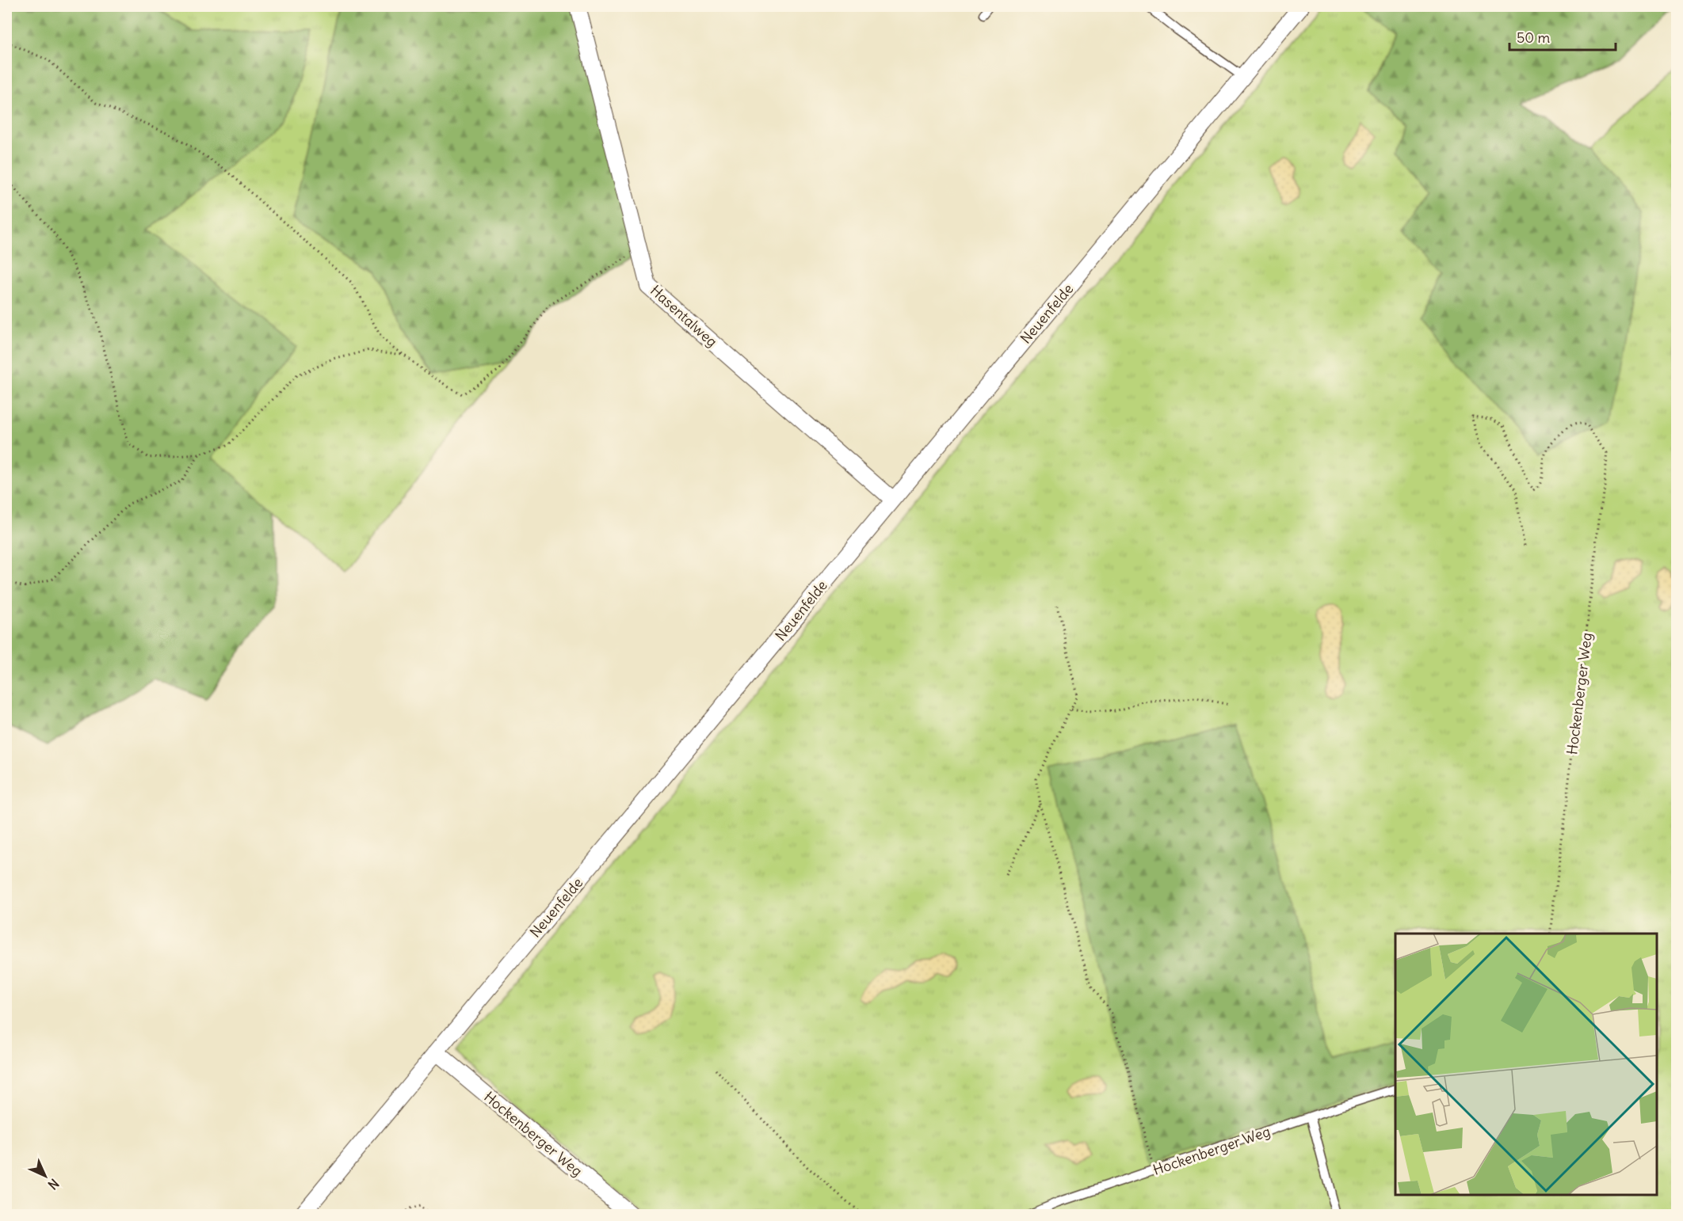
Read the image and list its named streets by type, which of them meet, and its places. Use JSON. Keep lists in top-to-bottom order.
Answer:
{
  "streets": {
    "street": ["Neuenfelde", "Hasentalweg", "Hockenberger Weg"]
  },
  "crossings": [
    ["Neuenfelde", "Hasentalweg"],
    ["Neuenfelde", "Hockenberger Weg"]
  ],
  "scale_bar": "50 m",
  "north": "bottom right"
}
